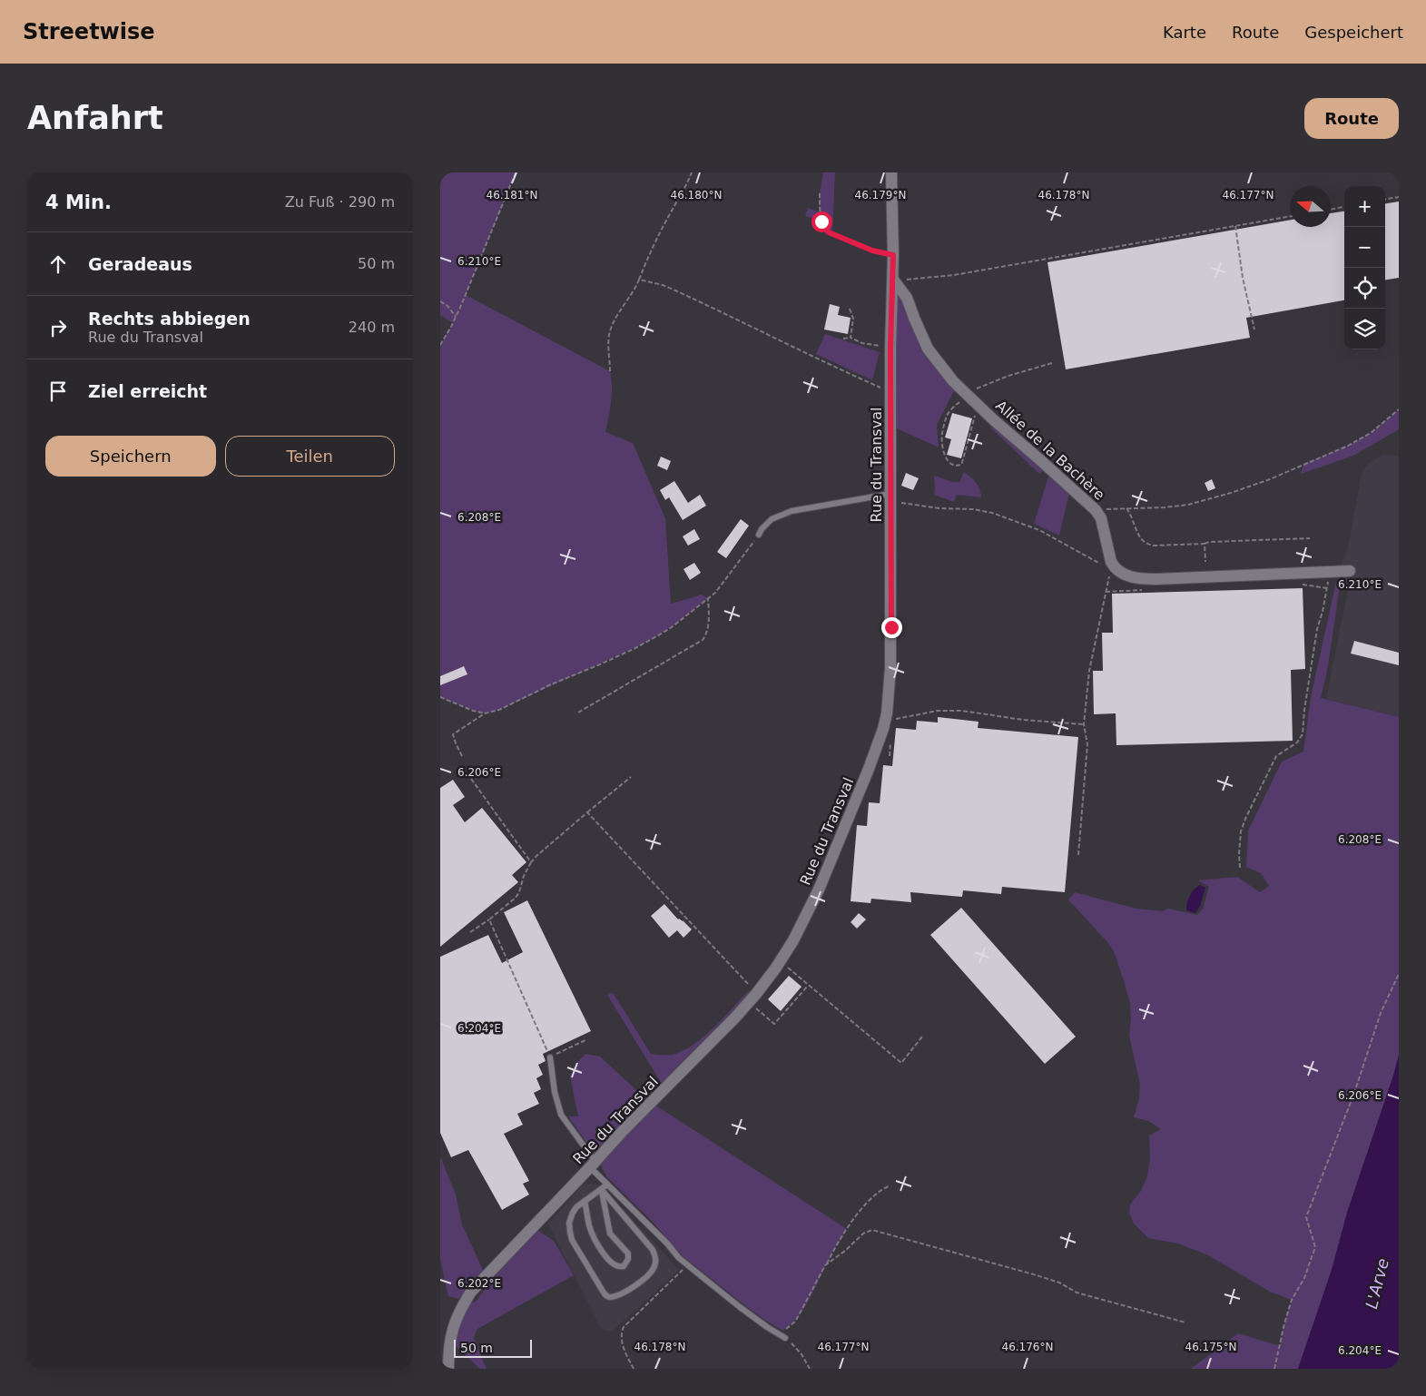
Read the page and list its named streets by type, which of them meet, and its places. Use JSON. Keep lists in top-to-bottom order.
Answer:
{
  "streets": {
    "street": ["Allée de la Bachère", "Rue du Transval"]
  },
  "crossings": [
    ["Allée de la Bachère", "Rue du Transval"]
  ],
  "water": ["L'Arve"],
  "scale_bar": "50 m",
  "north": "left",
  "page": {
    "header": "Streetwise",
    "nav": ["Karte", "Route", "Gespeichert"],
    "buttons": [
      "Route",
      ["Speichern", "Teilen"]
    ],
    "title": "Anfahrt",
    "heading": ["4 Min.", "Zu Fuß · 290 m"],
    "map_buttons": ["+", "−"],
    "list": [
      ["Geradeaus", "50 m"],
      ["Rechts abbiegen", "Rue du Transval", "240 m"],
      "Ziel erreicht"
    ],
    "scale": "50 m"
  },
  "coordinates": [
    "46.181°N",
    "46.180°N",
    "46.179°N",
    "46.178°N",
    "46.177°N",
    "6.210°E",
    "6.208°E",
    "6.206°E",
    "6.204°E",
    "6.202°E",
    "46.176°N",
    "46.175°N"
  ]
}
